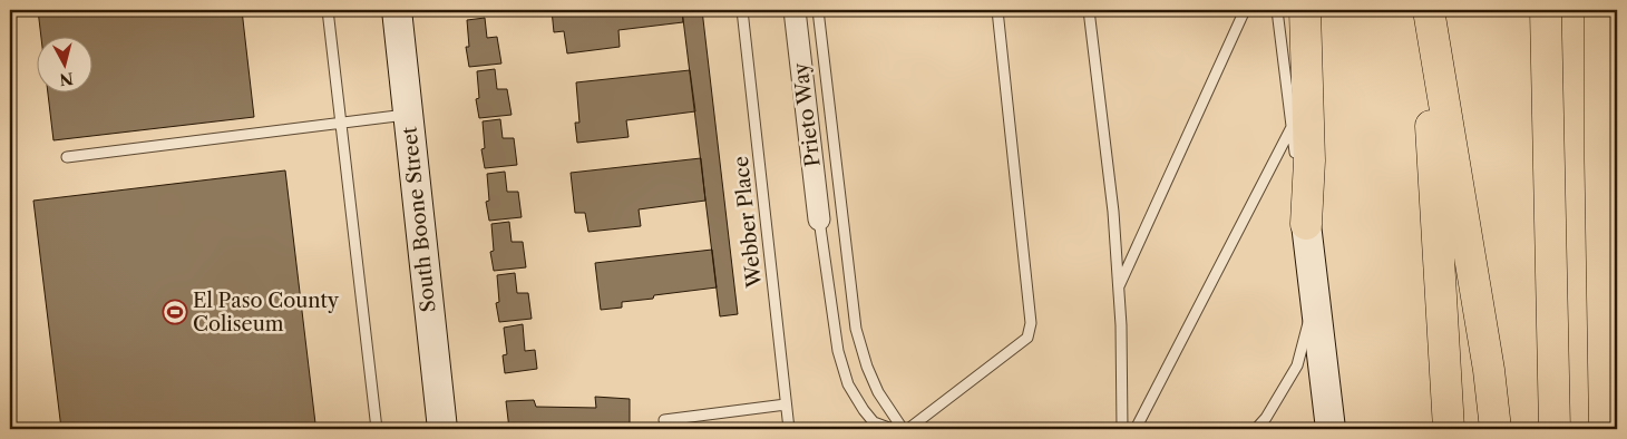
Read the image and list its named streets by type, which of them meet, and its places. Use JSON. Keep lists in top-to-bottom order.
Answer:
{
  "streets": {
    "street": ["Prieto Way", "South Boone Street"],
    "lane": ["Webber Place"]
  },
  "places": {
    "sports": ["El Paso County Coliseum"]
  },
  "north": "bottom"
}
